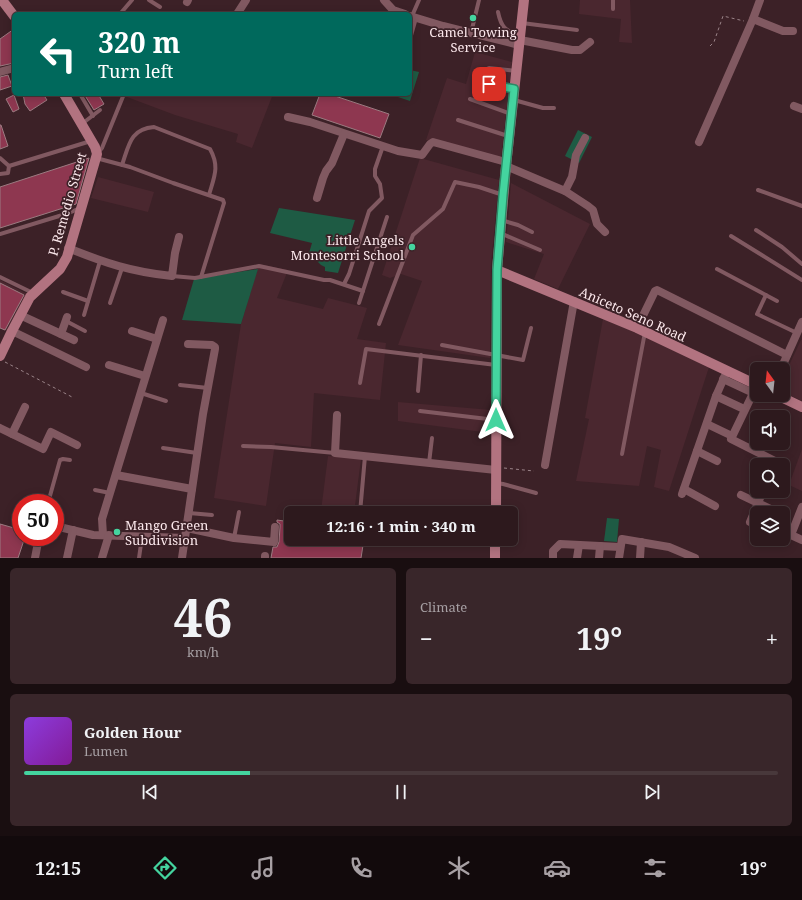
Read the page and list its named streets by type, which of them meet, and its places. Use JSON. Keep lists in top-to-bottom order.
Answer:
{
  "streets": {
    "street": ["P. Remedio Street", "Aniceto Seno Road"]
  },
  "places": ["Camel Towing Service", "Little Angels Montesorri School", "Mango Green Subdivision"],
  "north": "top",
  "page": {
    "turn": ["320 m", "Turn left"],
    "limit": "50",
    "trip": "12:16 · 1 min · 340 m",
    "tile": [
      ["46", "km/h"],
      "Climate"
    ],
    "heat": ["−", "19°", "+"],
    "song": ["Golden Hour", "Lumen"],
    "tabs": ["12:15", "19°"]
  }
}
